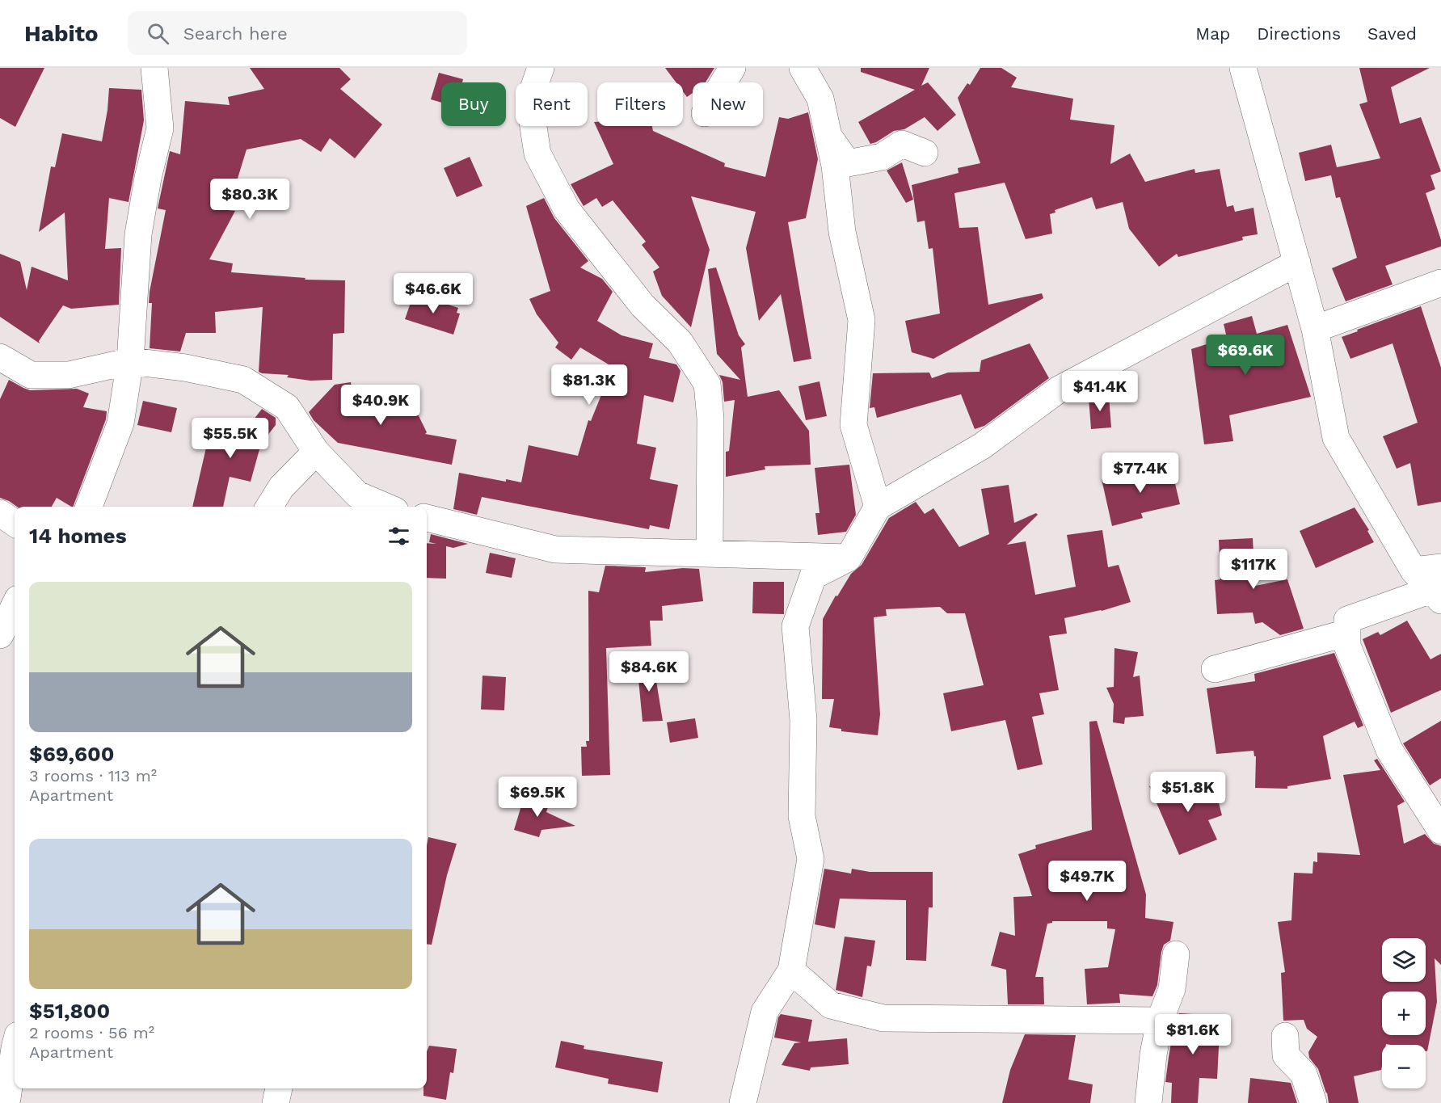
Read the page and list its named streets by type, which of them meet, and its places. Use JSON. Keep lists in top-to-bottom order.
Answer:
{
  "page": {
    "header": "Habito",
    "search": "Search here",
    "nav": ["Map", "Directions", "Saved"],
    "chip": [
      "Buy",
      "Rent",
      "Filters",
      "New"
    ],
    "price": [
      "$80.3K",
      "$46.6K",
      "$69.6K",
      "$81.3K",
      "$41.4K",
      "$40.9K",
      "$55.5K",
      "$77.4K",
      "$117K",
      "$84.6K",
      "$51.8K",
      "$69.5K",
      "$49.7K",
      "$81.6K"
    ],
    "heading": "14 homes",
    "list": [
      {
        "name": "$69,600",
        "note": "3 rooms · 113 m² · Apartment"
      },
      {
        "name": "$51,800",
        "note": "2 rooms · 56 m² · Apartment"
      }
    ],
    "map_buttons": ["+", "−"]
  }
}
